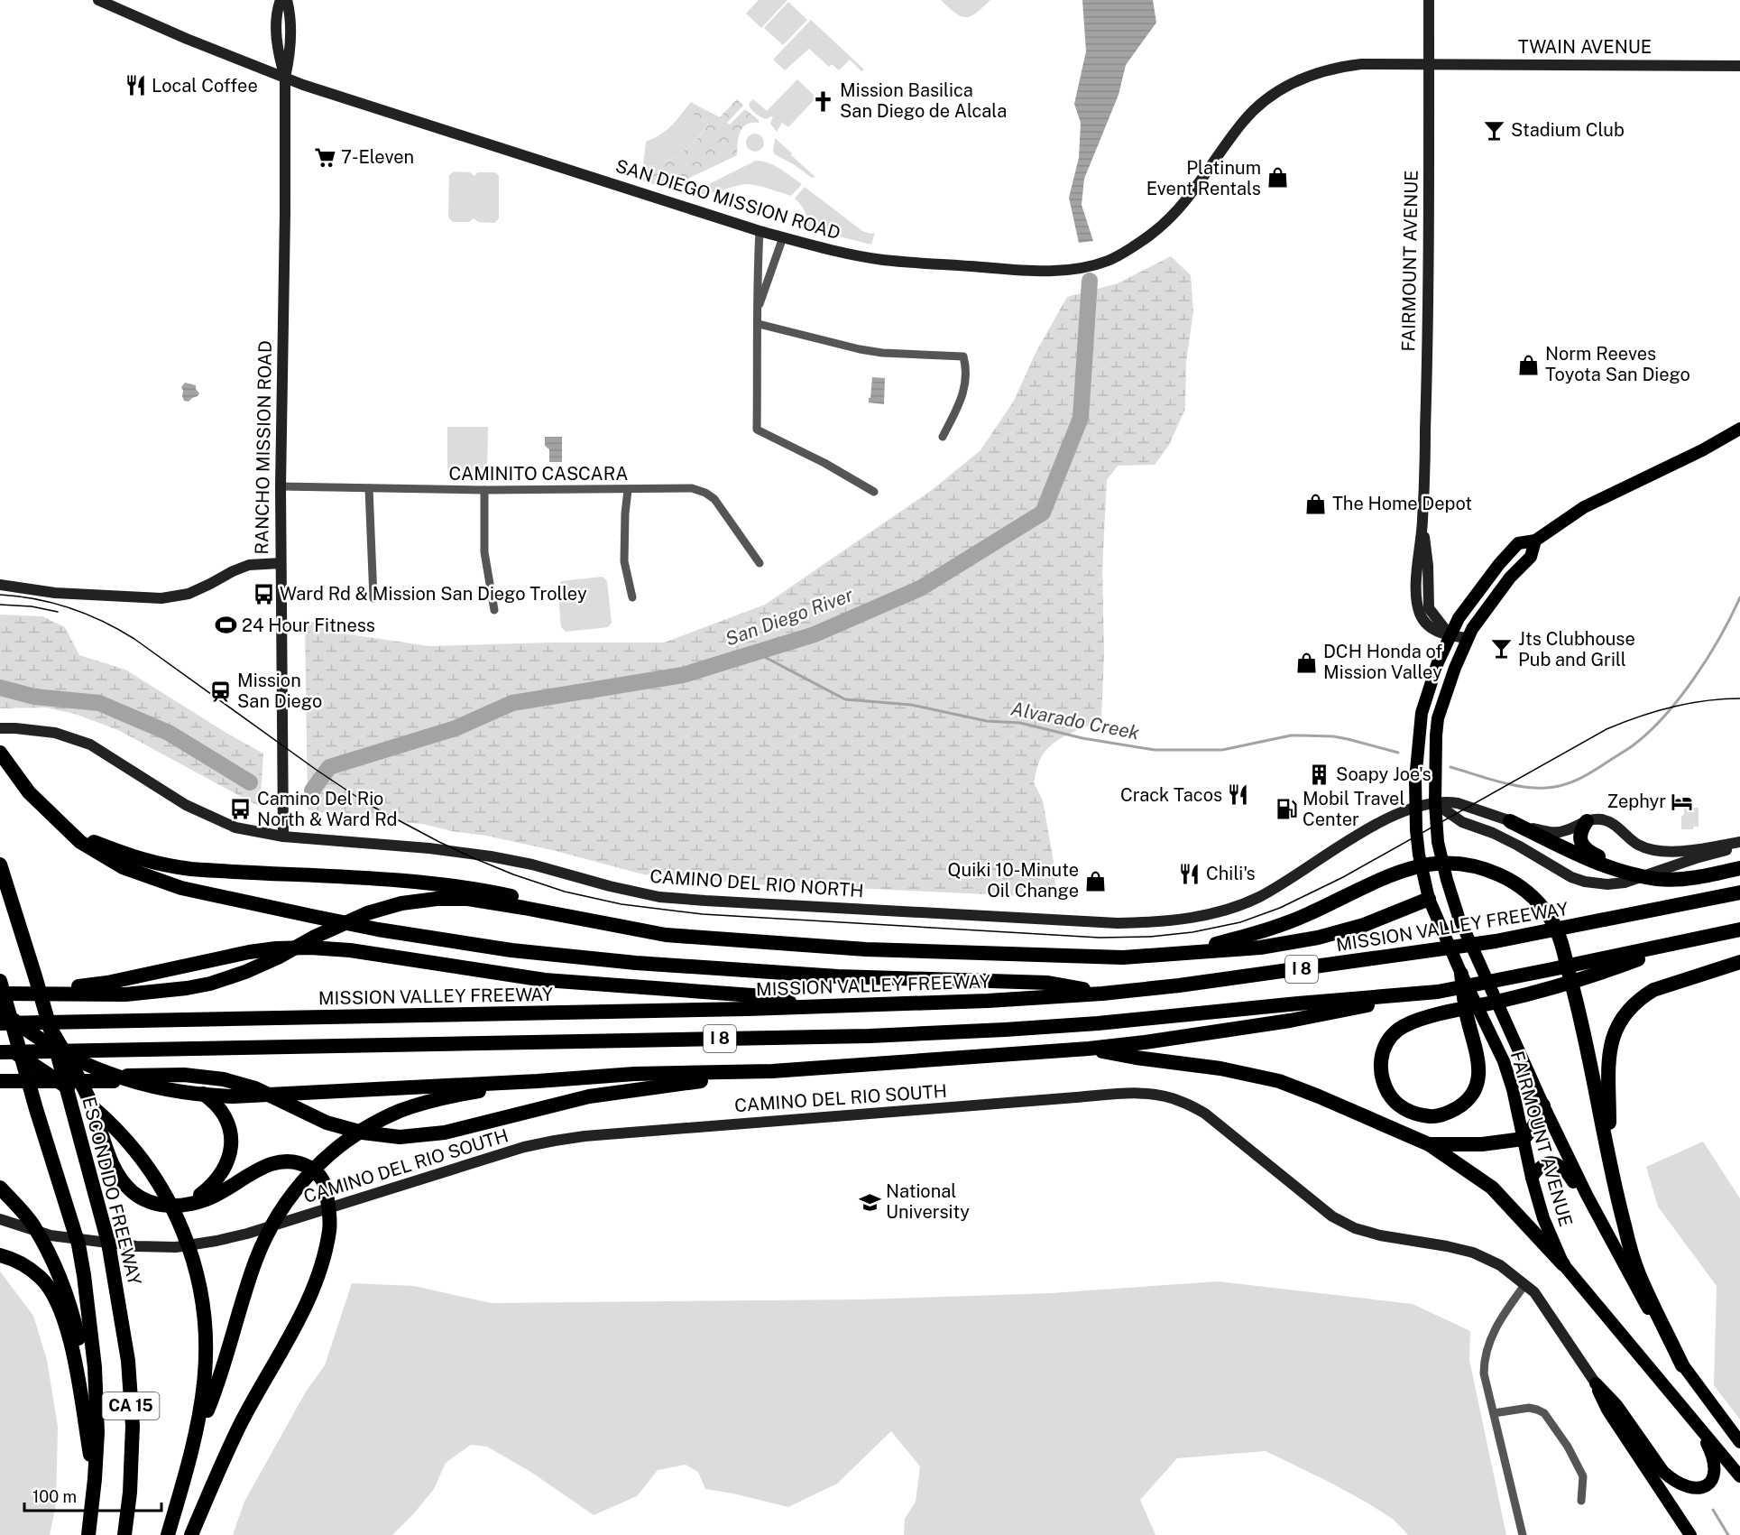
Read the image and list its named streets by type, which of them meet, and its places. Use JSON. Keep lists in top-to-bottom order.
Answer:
{
  "streets": {
    "highway": [
      "MISSION VALLEY FREEWAY",
      "I 8",
      "ESCONDIDO FREEWAY",
      "CA 15"
    ],
    "main road": [
      "TWAIN AVENUE",
      "SAN DIEGO MISSION ROAD",
      "FAIRMOUNT AVENUE",
      "RANCHO MISSION ROAD",
      "CAMINO DEL RIO NORTH",
      "CAMINO DEL RIO SOUTH"
    ],
    "street": ["CAMINITO CASCARA"]
  },
  "crossings": [
    ["TWAIN AVENUE", "SAN DIEGO MISSION ROAD"],
    ["TWAIN AVENUE", "FAIRMOUNT AVENUE"],
    ["SAN DIEGO MISSION ROAD", "FAIRMOUNT AVENUE"],
    ["SAN DIEGO MISSION ROAD", "RANCHO MISSION ROAD"],
    ["FAIRMOUNT AVENUE", "CAMINO DEL RIO NORTH"],
    ["RANCHO MISSION ROAD", "CAMINITO CASCARA"],
    ["CAMINO DEL RIO SOUTH", "ESCONDIDO FREEWAY"]
  ],
  "water": ["San Diego River", "Alvarado Creek"],
  "places": {
    "restaurant": ["Local Coffee", "Crack Tacos", "Chili's"],
    "church": ["Mission Basilica San Diego de Alcala"],
    "bar": ["Stadium Club", "Jts Clubhouse Pub and Grill"],
    "supermarket": ["7-Eleven"],
    "shop": [
      "Platinum Event Rentals",
      "Norm Reeves Toyota San Diego",
      "The Home Depot",
      "DCH Honda of Mission Valley",
      "Quiki 10-Minute Oil Change"
    ],
    "bus stop": ["Ward Rd & Mission San Diego Trolley", "Camino Del Rio North & Ward Rd"],
    "sports": ["24 Hour Fitness"],
    "station": ["Mission San Diego"],
    "building": ["Soapy Joe's"],
    "hotel": ["Zephyr"],
    "fuel station": ["Mobil Travel Center"],
    "school or university": ["National University"]
  },
  "scale_bar": "100 m"
}
